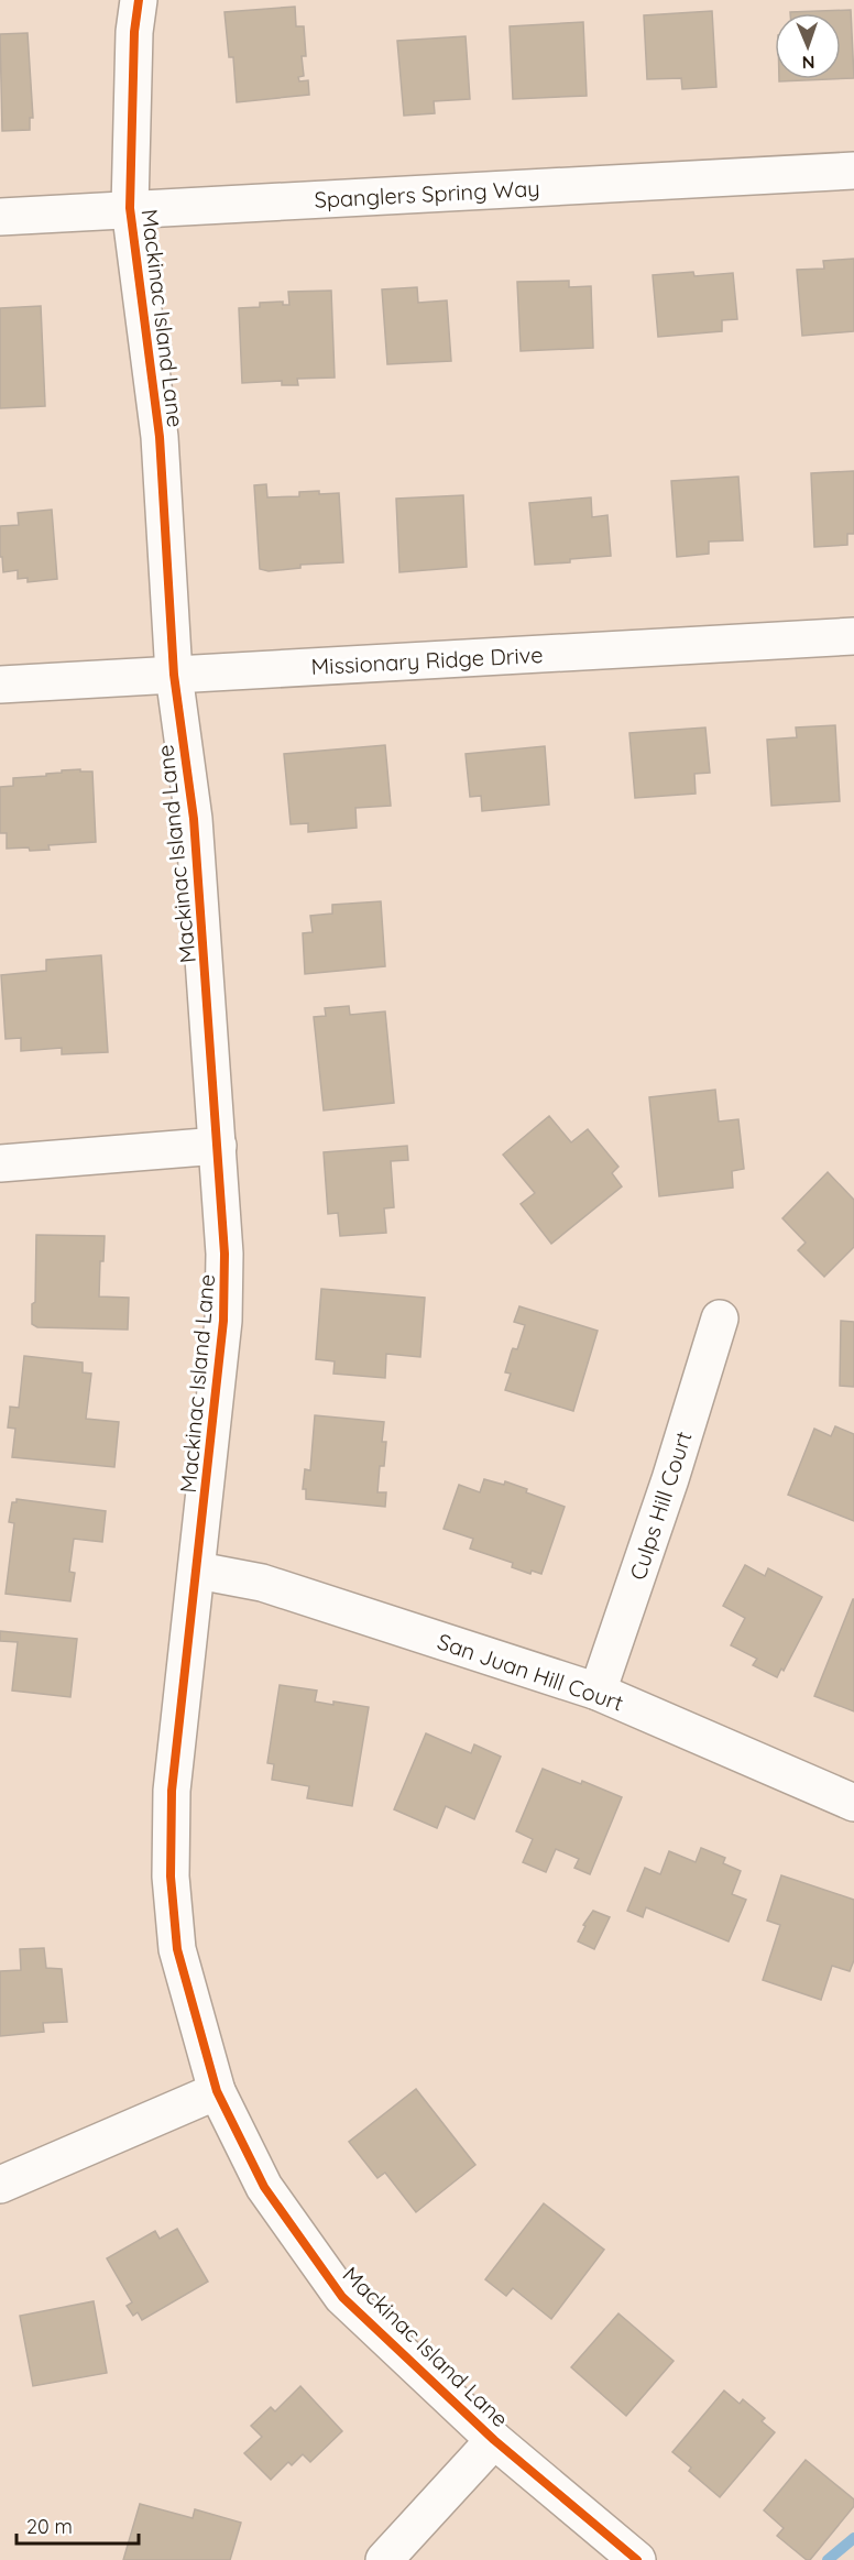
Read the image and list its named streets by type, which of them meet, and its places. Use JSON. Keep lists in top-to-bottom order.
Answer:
{
  "streets": {
    "street": [
      "Spanglers Spring Way",
      "Mackinac Island Lane",
      "Missionary Ridge Drive",
      "Culps Hill Court",
      "San Juan Hill Court"
    ]
  },
  "crossings": [
    ["Spanglers Spring Way", "Mackinac Island Lane"],
    ["Mackinac Island Lane", "Missionary Ridge Drive"],
    ["Mackinac Island Lane", "San Juan Hill Court"],
    ["Culps Hill Court", "San Juan Hill Court"]
  ],
  "scale_bar": "20 m",
  "north": "bottom"
}
